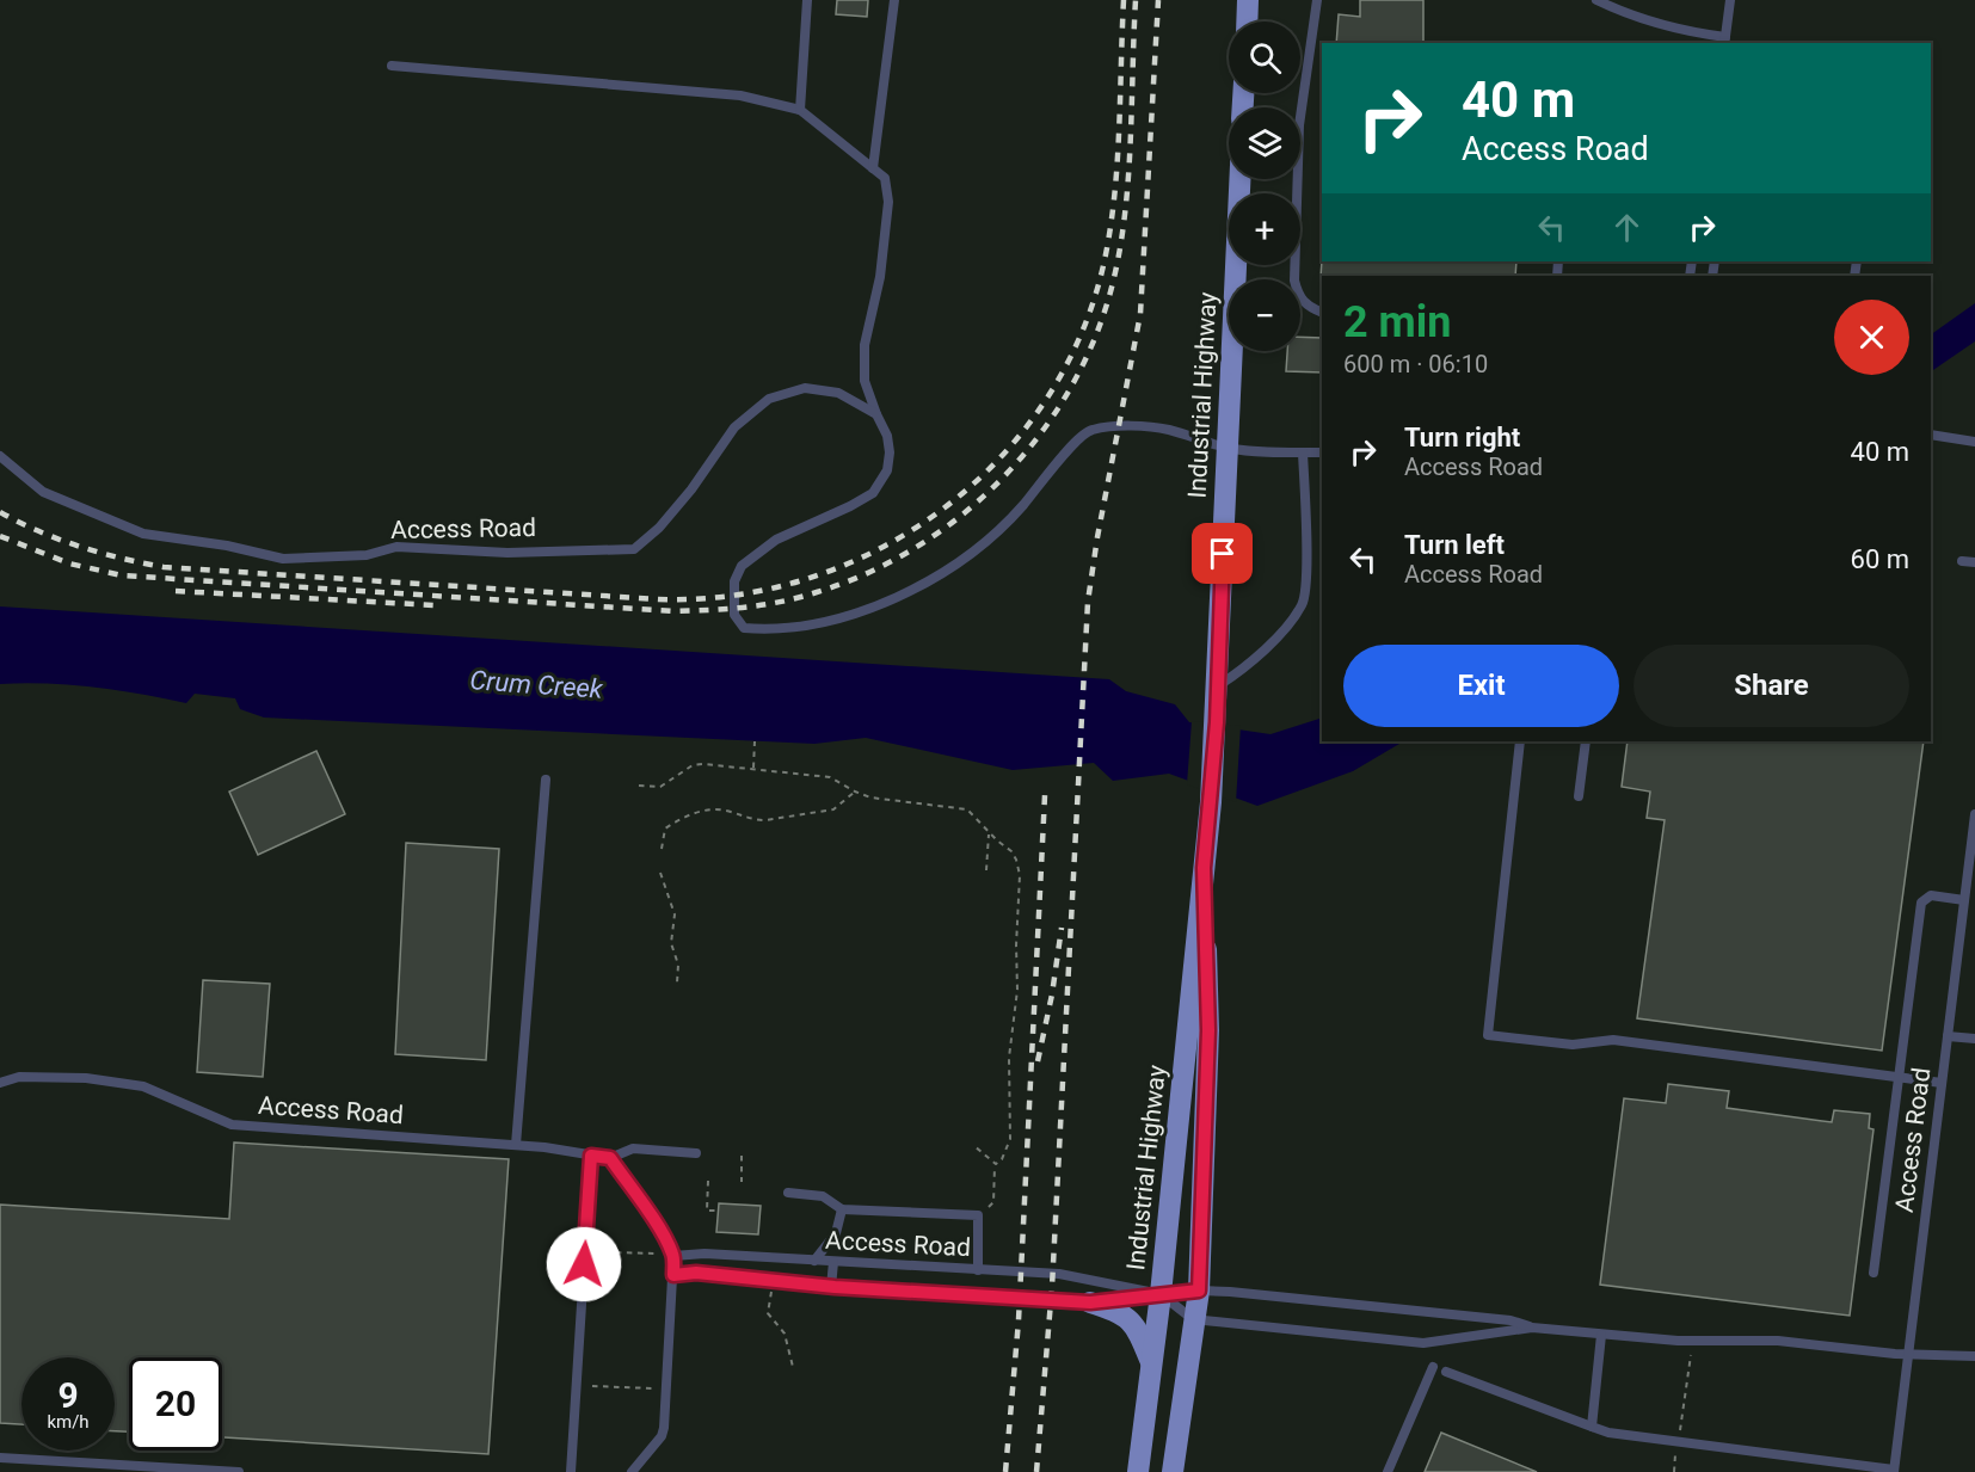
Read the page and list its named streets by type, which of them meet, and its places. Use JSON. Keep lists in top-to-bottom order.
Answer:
{
  "streets": {
    "main road": ["Industrial Highway"],
    "lane": ["Access Road"]
  },
  "crossings": [
    ["Industrial Highway", "Access Road"]
  ],
  "water": ["Crum Creek"],
  "page": {
    "map_buttons": ["+", "−"],
    "turn": ["40 m", "Access Road"],
    "heading": ["2 min", "600 m · 06:10"],
    "list": [
      {
        "name": "Turn right",
        "note": "Access Road",
        "value": "40 m"
      },
      {
        "name": "Turn left",
        "note": "Access Road",
        "value": "60 m"
      }
    ],
    "buttons": ["Exit", "Share"],
    "speed": "9 km/h",
    "limit": "20"
  }
}
